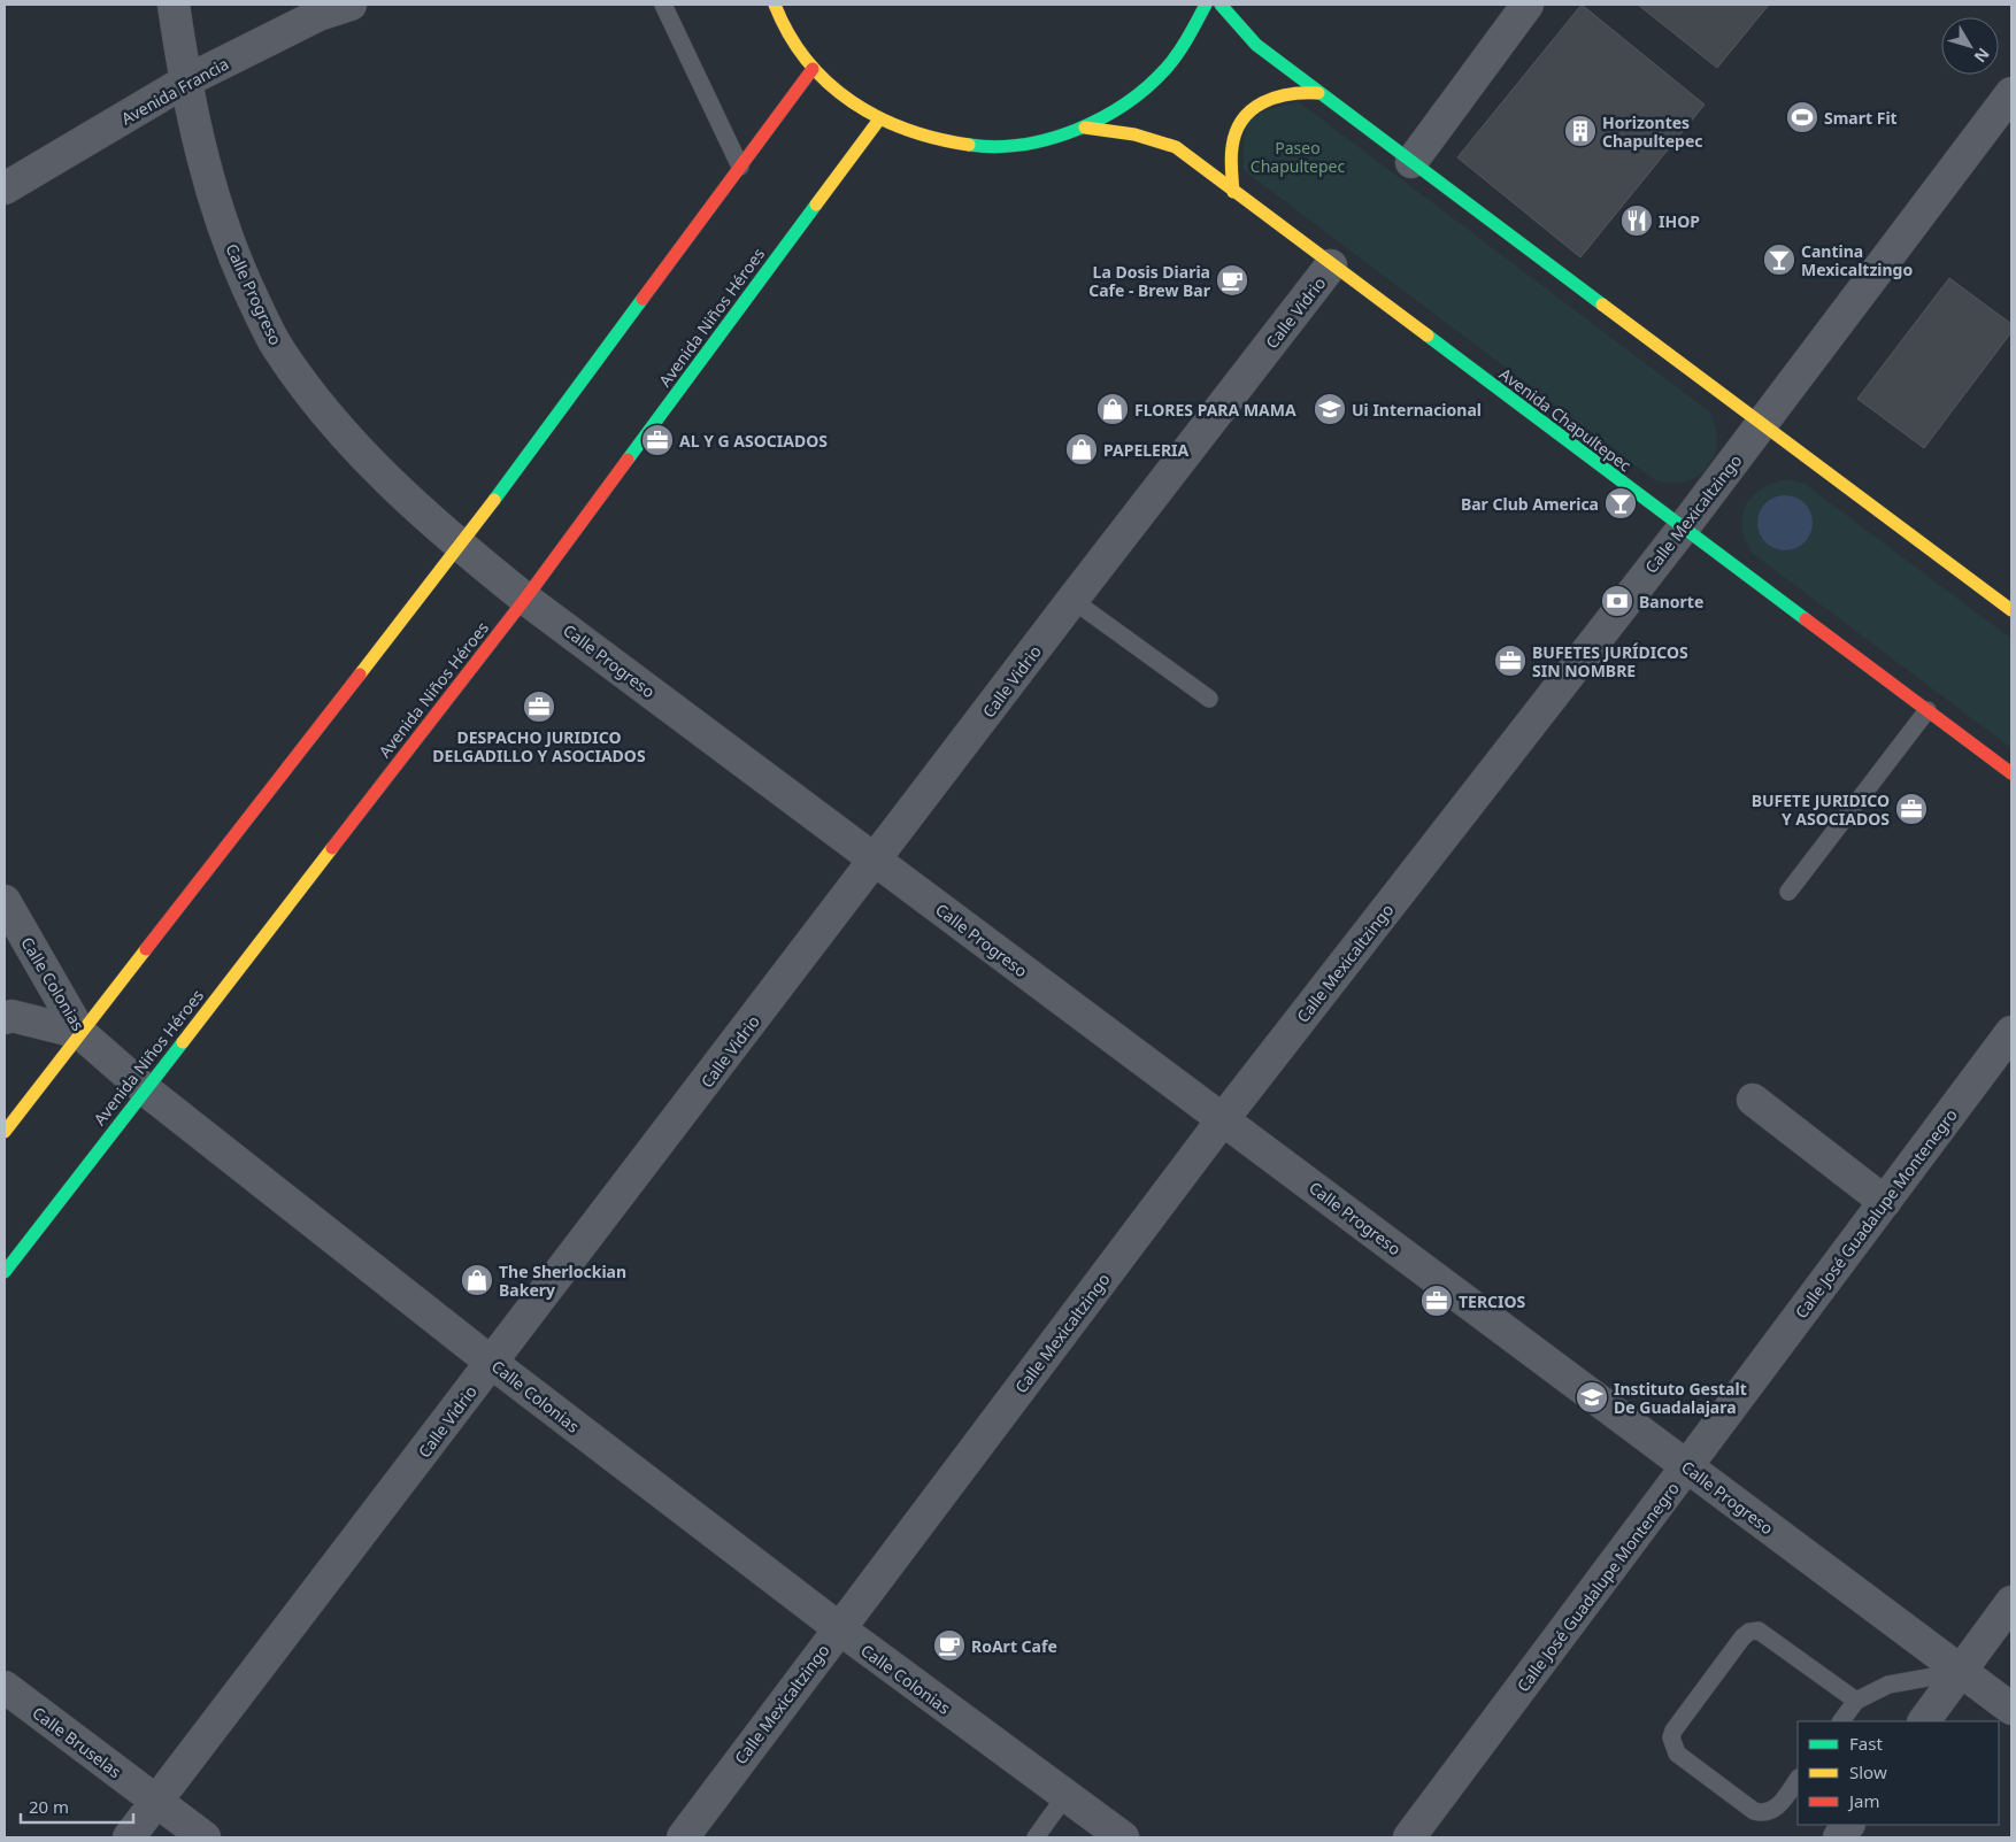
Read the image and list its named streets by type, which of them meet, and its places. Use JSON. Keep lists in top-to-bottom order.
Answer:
{
  "streets": {
    "main road": ["Avenida Niños Héroes", "Avenida Chapultepec"],
    "street": [
      "Avenida Francia",
      "Calle Progreso",
      "Calle Vidrio",
      "Calle Mexicaltzingo",
      "Calle Colonias",
      "Calle José Guadalupe Montenegro",
      "Calle Bruselas"
    ]
  },
  "crossings": [
    ["Avenida Francia", "Calle Progreso"],
    ["Calle Progreso", "Calle Vidrio"],
    ["Calle Progreso", "Avenida Niños Héroes"],
    ["Calle Progreso", "Calle Mexicaltzingo"],
    ["Calle Progreso", "Calle José Guadalupe Montenegro"],
    ["Calle Vidrio", "Avenida Chapultepec"],
    ["Calle Vidrio", "Calle Colonias"],
    ["Calle Vidrio", "Calle Bruselas"],
    ["Avenida Niños Héroes", "Calle Colonias"],
    ["Avenida Chapultepec", "Calle Mexicaltzingo"],
    ["Calle Mexicaltzingo", "Calle Colonias"]
  ],
  "parks": ["Paseo Chapultepec"],
  "places": {
    "sports": ["Smart Fit"],
    "building": ["Horizontes Chapultepec"],
    "restaurant": ["IHOP"],
    "bar": ["Cantina Mexicaltzingo", "Bar Club America"],
    "cafe": ["La Dosis Diaria Cafe - Brew Bar", "RoArt Cafe"],
    "shop": ["FLORES PARA MAMA", "PAPELERIA", "The Sherlockian Bakery"],
    "school or university": ["Ui Internacional", "Instituto Gestalt De Guadalajara"],
    "office": [
      "AL Y G ASOCIADOS",
      "BUFETES JURÍDICOS SIN NOMBRE",
      "DESPACHO JURIDICO DELGADILLO Y ASOCIADOS",
      "BUFETE JURIDICO Y ASOCIADOS",
      "TERCIOS"
    ],
    "bank": ["Banorte"]
  },
  "legend": ["Fast", "Slow", "Jam"],
  "scale_bar": "20 m",
  "north": "bottom right"
}
